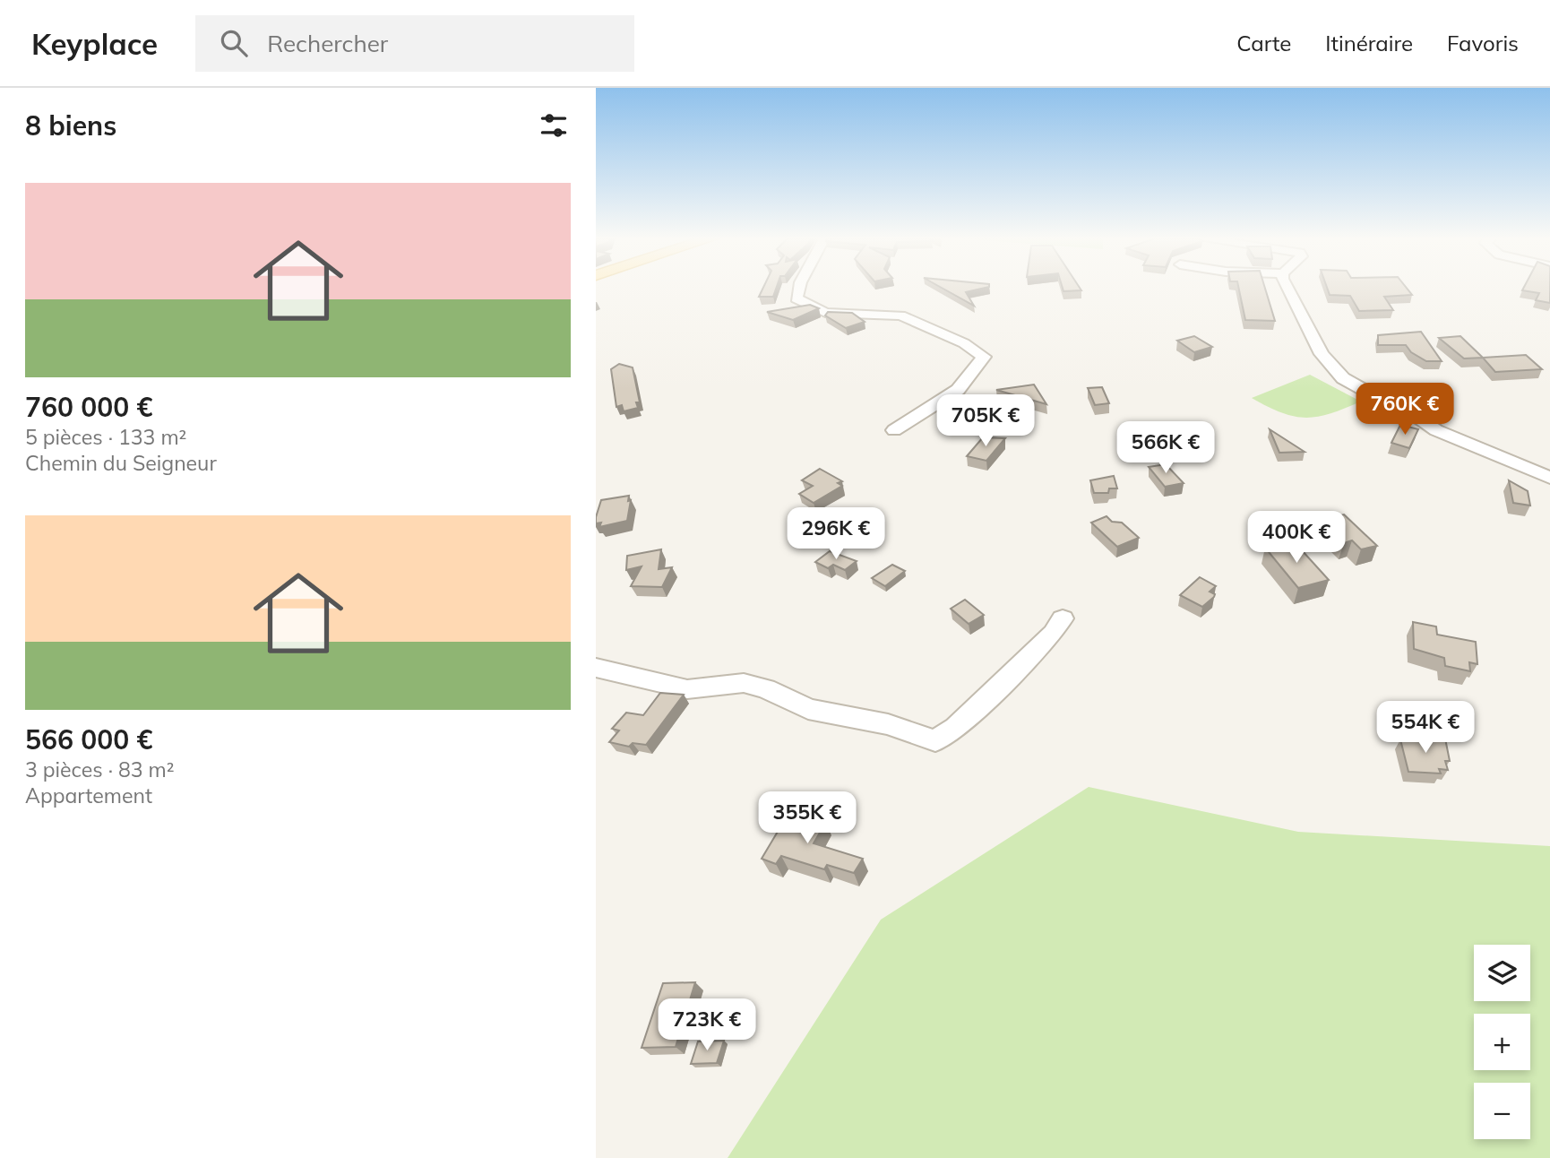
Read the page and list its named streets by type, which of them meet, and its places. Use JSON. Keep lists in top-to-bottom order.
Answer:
{
  "page": {
    "header": "Keyplace",
    "search": "Rechercher",
    "nav": ["Carte", "Itinéraire", "Favoris"],
    "heading": "8 biens",
    "list": [
      {
        "name": "760 000 €",
        "note": "5 pièces · 133 m² · Chemin du Seigneur"
      },
      {
        "name": "566 000 €",
        "note": "3 pièces · 83 m² · Appartement"
      }
    ],
    "price": [
      "760K €",
      "705K €",
      "566K €",
      "296K €",
      "400K €",
      "554K €",
      "355K €",
      "723K €"
    ],
    "map_buttons": ["+", "−"]
  }
}
